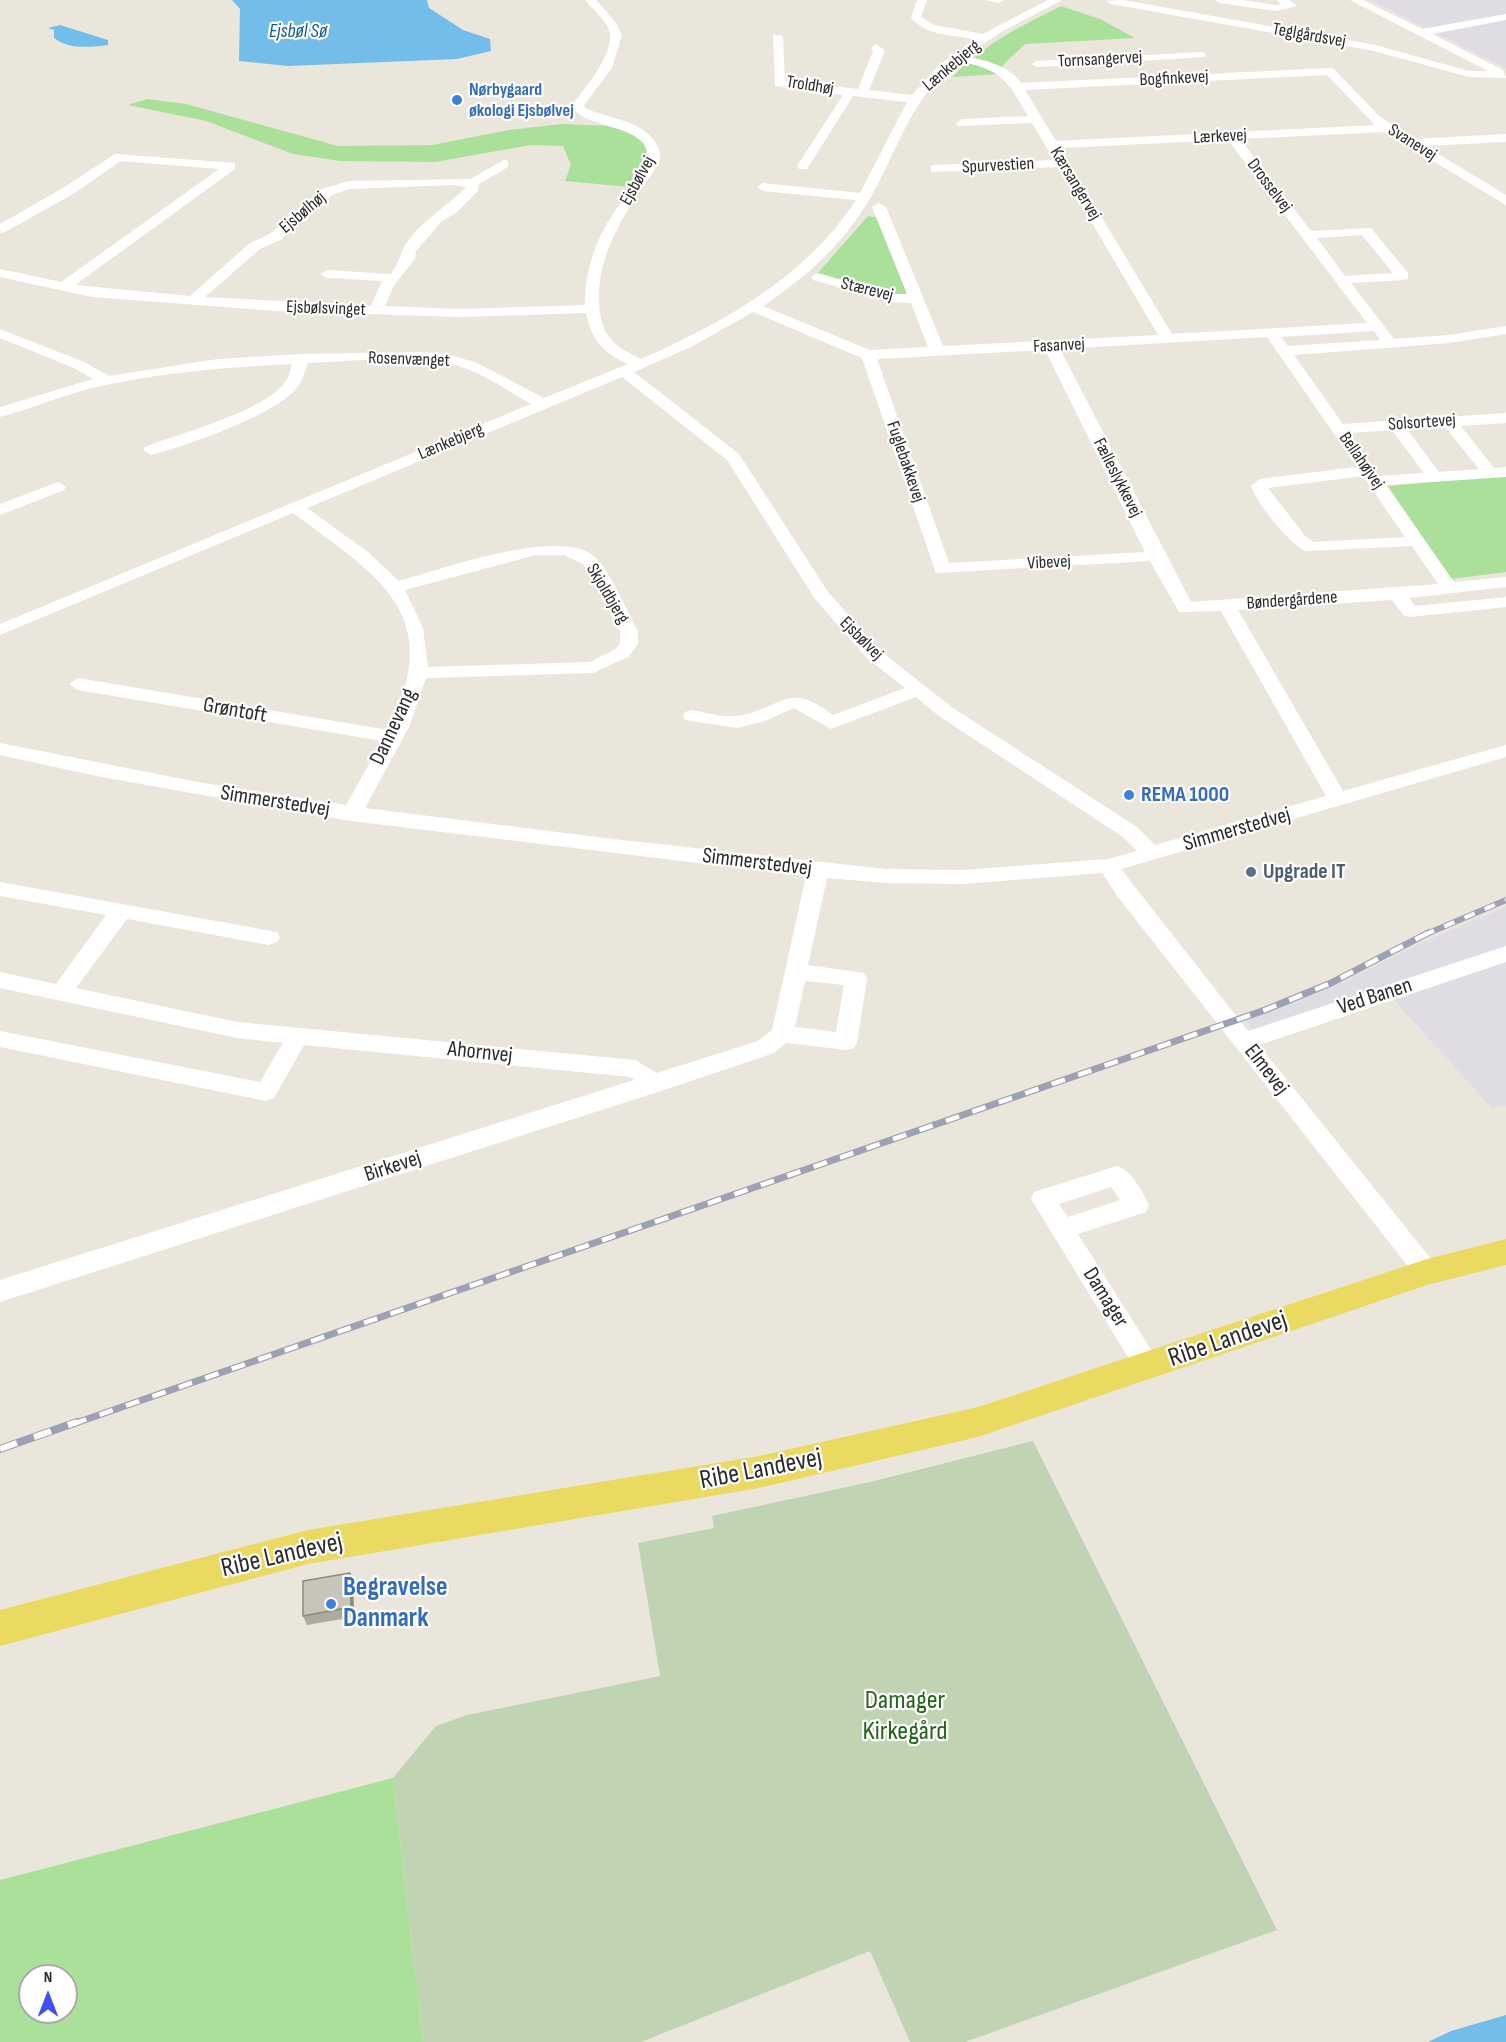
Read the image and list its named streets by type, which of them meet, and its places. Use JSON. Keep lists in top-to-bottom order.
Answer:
{
  "streets": {
    "main road": ["Ribe Landevej"],
    "street": [
      "Teglgårdsvej",
      "Tornsangervej",
      "Lænkebjerg",
      "Bogfinkevej",
      "Troldhøj",
      "Lærkevej",
      "Svanevej",
      "Spurvestien",
      "Ejsbølvej",
      "Kærsangervej",
      "Drosselvej",
      "Ejsbølhøj",
      "Stærevej",
      "Ejsbølsvinget",
      "Fasanvej",
      "Rosenvænget",
      "Solsortevej",
      "Bellahøjvej",
      "Fuglebakkevej",
      "Fælleslykkevej",
      "Vibevej",
      "Skjoldbjerg",
      "Bøndergårdene",
      "Grøntoft",
      "Dannevang",
      "Simmerstedvej",
      "Ved Banen",
      "Ahornvej",
      "Elmevej",
      "Birkevej",
      "Damager"
    ]
  },
  "crossings": [
    ["Tornsangervej", "Bogfinkevej"],
    ["Lænkebjerg", "Troldhøj"],
    ["Lænkebjerg", "Ejsbølvej"],
    ["Lænkebjerg", "Kærsangervej"],
    ["Lænkebjerg", "Fasanvej"],
    ["Lænkebjerg", "Rosenvænget"],
    ["Lænkebjerg", "Dannevang"],
    ["Bogfinkevej", "Svanevej"],
    ["Bogfinkevej", "Kærsangervej"],
    ["Lærkevej", "Svanevej"],
    ["Lærkevej", "Kærsangervej"],
    ["Lærkevej", "Drosselvej"],
    ["Spurvestien", "Kærsangervej"],
    ["Ejsbølvej", "Ejsbølsvinget"],
    ["Ejsbølvej", "Simmerstedvej"],
    ["Kærsangervej", "Fasanvej"],
    ["Drosselvej", "Fasanvej"],
    ["Ejsbølhøj", "Ejsbølsvinget"],
    ["Stærevej", "Fasanvej"],
    ["Fasanvej", "Bellahøjvej"],
    ["Fasanvej", "Fuglebakkevej"],
    ["Fasanvej", "Fælleslykkevej"],
    ["Solsortevej", "Bellahøjvej"],
    ["Bellahøjvej", "Bøndergårdene"],
    ["Fuglebakkevej", "Vibevej"],
    ["Fælleslykkevej", "Vibevej"],
    ["Fælleslykkevej", "Bøndergårdene"],
    ["Skjoldbjerg", "Dannevang"],
    ["Grøntoft", "Dannevang"],
    ["Dannevang", "Simmerstedvej"],
    ["Simmerstedvej", "Elmevej"],
    ["Ved Banen", "Elmevej"],
    ["Ahornvej", "Birkevej"],
    ["Elmevej", "Ribe Landevej"],
    ["Damager", "Ribe Landevej"]
  ],
  "water": ["Ejsbøl Sø"],
  "parks": ["Damager Kirkegård"],
  "places": [
    "Nørbygaard økologi Ejsbølvej",
    "REMA 1000",
    "Upgrade IT",
    "Begravelse Danmark"
  ],
  "north": "top"
}
